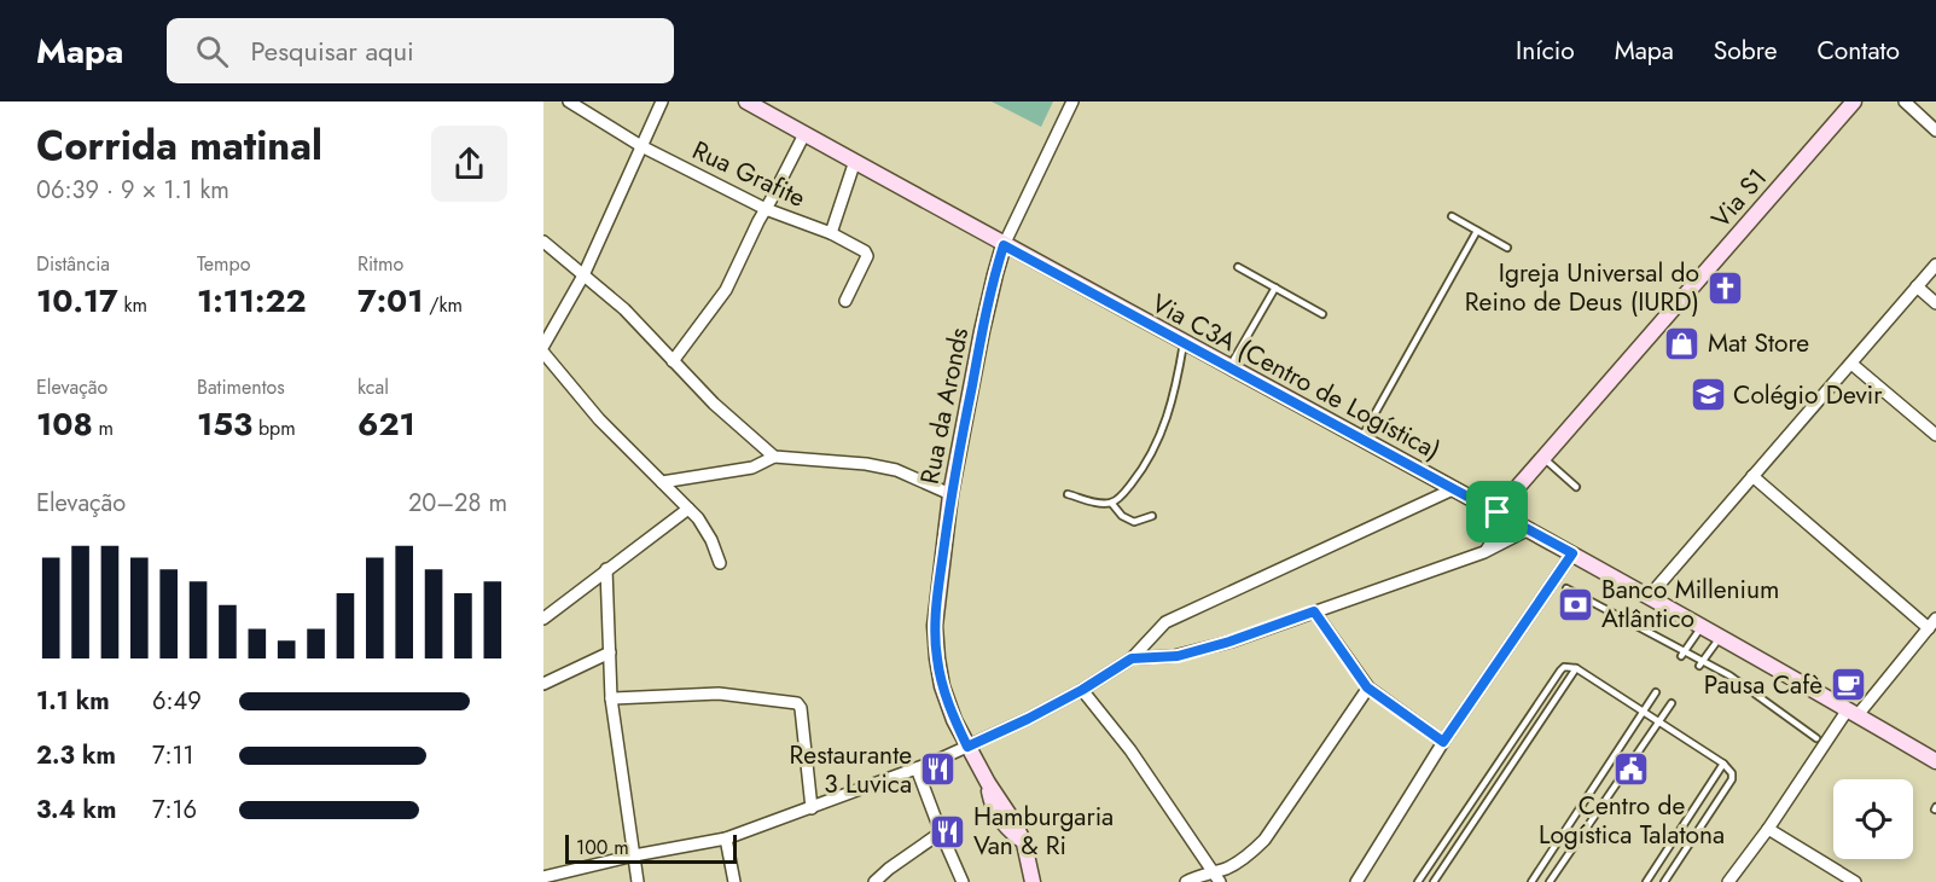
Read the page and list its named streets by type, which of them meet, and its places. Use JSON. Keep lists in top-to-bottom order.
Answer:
{
  "streets": {
    "street": [
      "Rua Grafite",
      "Via S1",
      "Via C3A (Centro de Logística)",
      "Rua da Aronds"
    ]
  },
  "crossings": [
    ["Via S1", "Via C3A (Centro de Logística)"],
    ["Via C3A (Centro de Logística)", "Rua da Aronds"]
  ],
  "places": {
    "church": ["Igreja Universal do Reino de Deus (IURD)"],
    "shop": ["Mat Store"],
    "school or university": ["Colégio Devir"],
    "bank": ["Banco Millenium Atlântico"],
    "cafe": ["Pausa Cafè"],
    "public building": ["Centro de Logística Talatona"],
    "restaurant": ["Restaurante 3 Luvica", "Hamburgaria Van & Ri"]
  },
  "scale_bar": "100 m",
  "page": {
    "header": "Mapa",
    "search": "Pesquisar aqui",
    "nav": [
      "Início",
      "Mapa",
      "Sobre",
      "Contato"
    ],
    "heading": ["Corrida matinal", "06:39 · 9 × 1.1 km"],
    "stats": [
      ["Distância", "10.17 km"],
      ["Tempo", "1:11:22"],
      ["Ritmo", "7:01 /km"],
      ["Elevação", "108 m"],
      ["Batimentos", "153 bpm"],
      ["kcal", "621"]
    ],
    "chart": ["Elevação", "20–28 m"],
    "list": [
      {
        "name": "1.1 km",
        "note": "6:49"
      },
      {
        "name": "2.3 km",
        "note": "7:11"
      },
      {
        "name": "3.4 km",
        "note": "7:16"
      }
    ],
    "scale": "100 m"
  }
}
